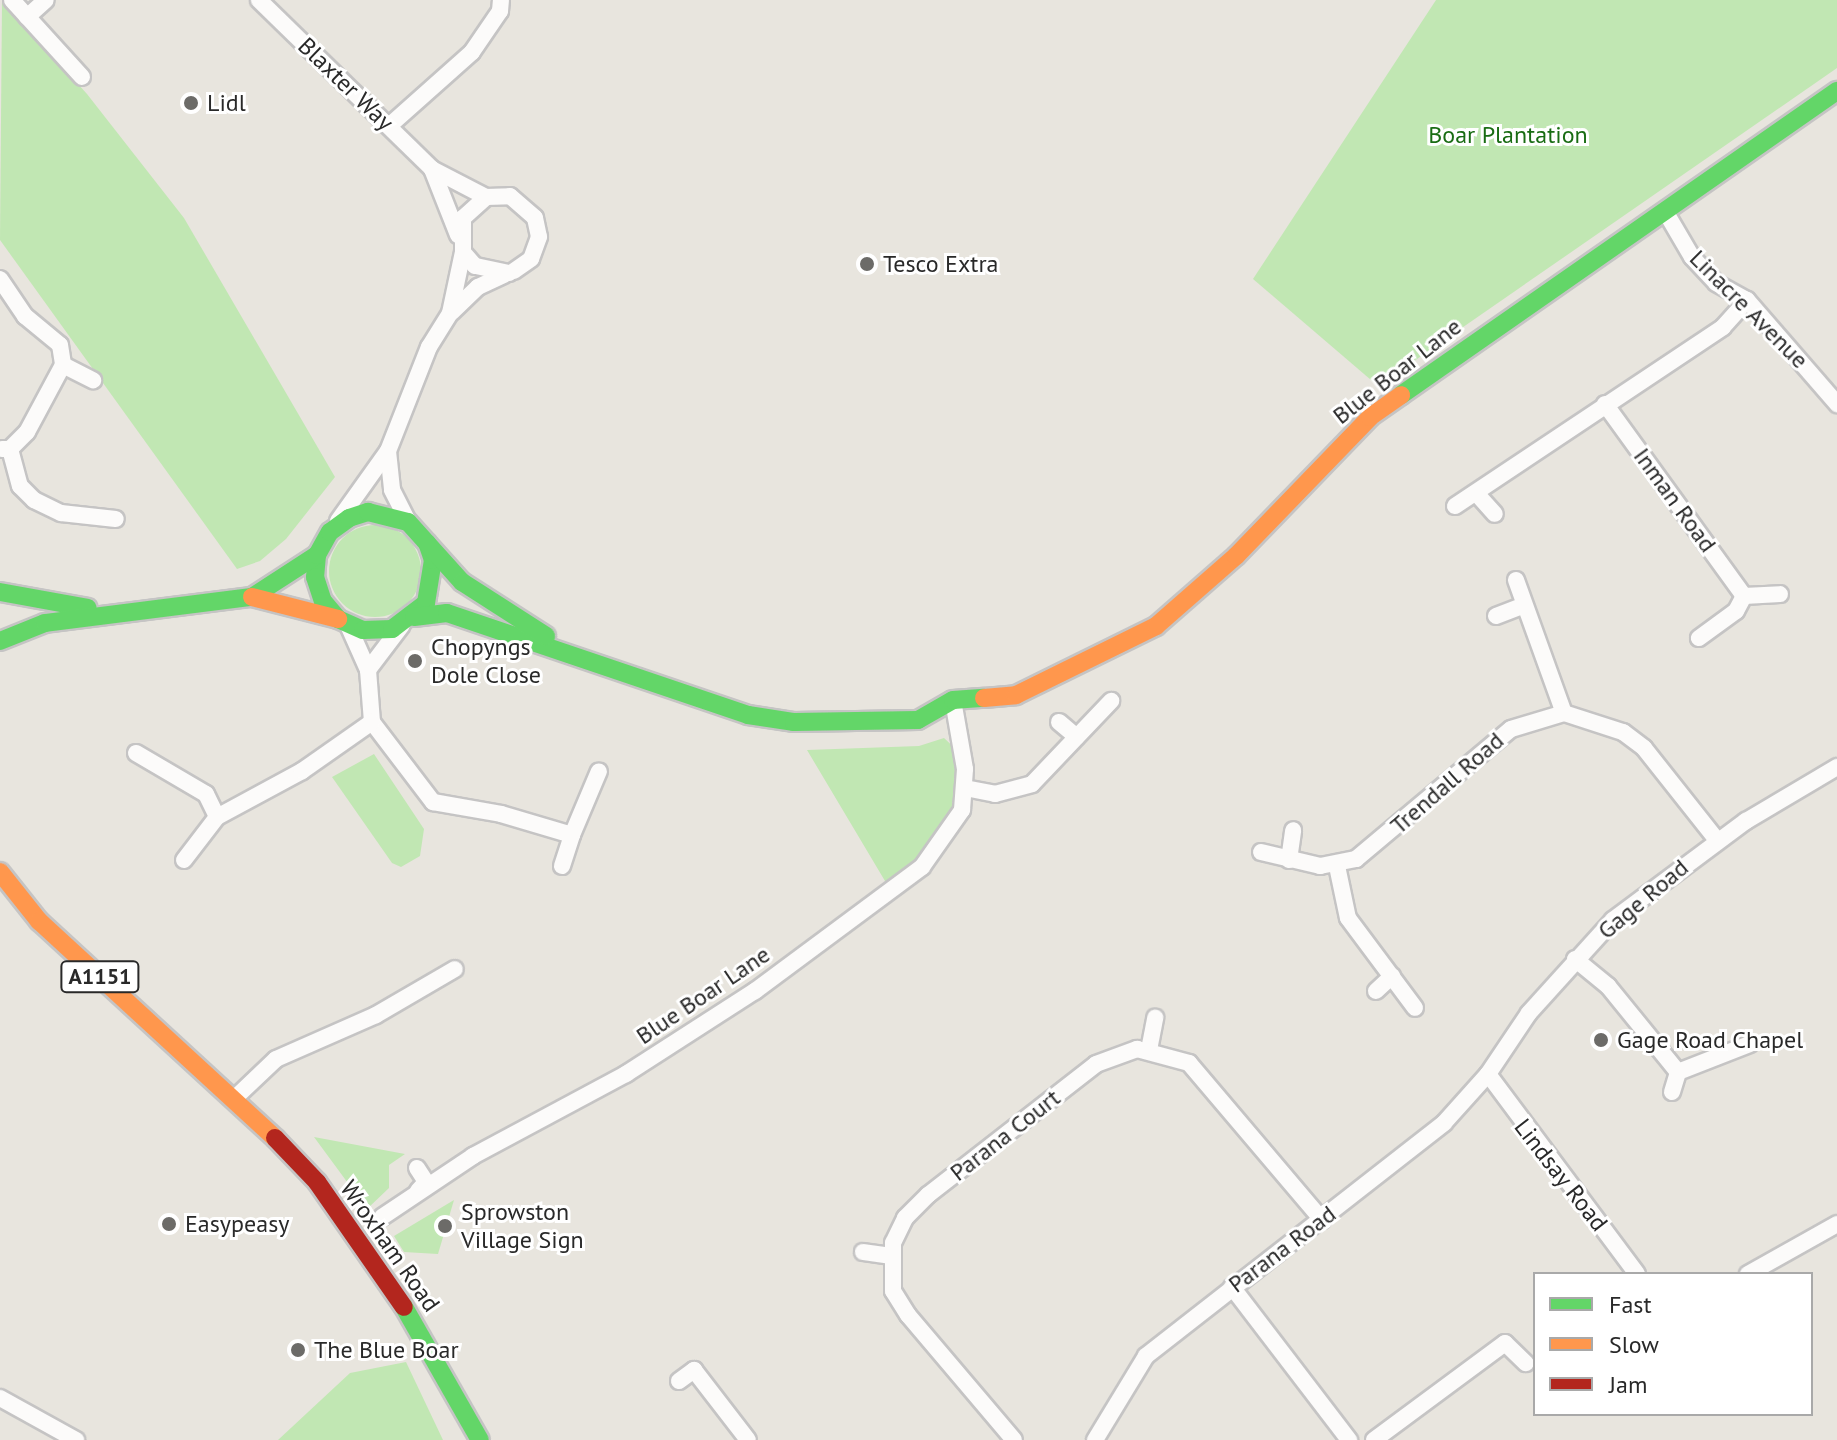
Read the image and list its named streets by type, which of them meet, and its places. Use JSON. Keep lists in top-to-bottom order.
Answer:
{
  "streets": {
    "street": [
      "Blaxter Way",
      "Linacre Avenue",
      "Blue Boar Lane",
      "Inman Road",
      "Trendall Road",
      "Gage Road",
      "A1151",
      "Parana Court",
      "Lindsay Road",
      "Wroxham Road",
      "Parana Road"
    ]
  },
  "crossings": [
    ["Blaxter Way", "Blue Boar Lane"],
    ["Linacre Avenue", "Blue Boar Lane"],
    ["Gage Road", "Lindsay Road"],
    ["Gage Road", "Parana Road"],
    ["Parana Court", "Parana Road"],
    ["Lindsay Road", "Parana Road"]
  ],
  "parks": ["Boar Plantation"],
  "places": [
    "Lidl",
    "Tesco Extra",
    "Chopyngs Dole Close",
    "Gage Road Chapel",
    "Easypeasy",
    "Sprowston Village Sign",
    "The Blue Boar"
  ],
  "legend": ["Fast", "Slow", "Jam"]
}
